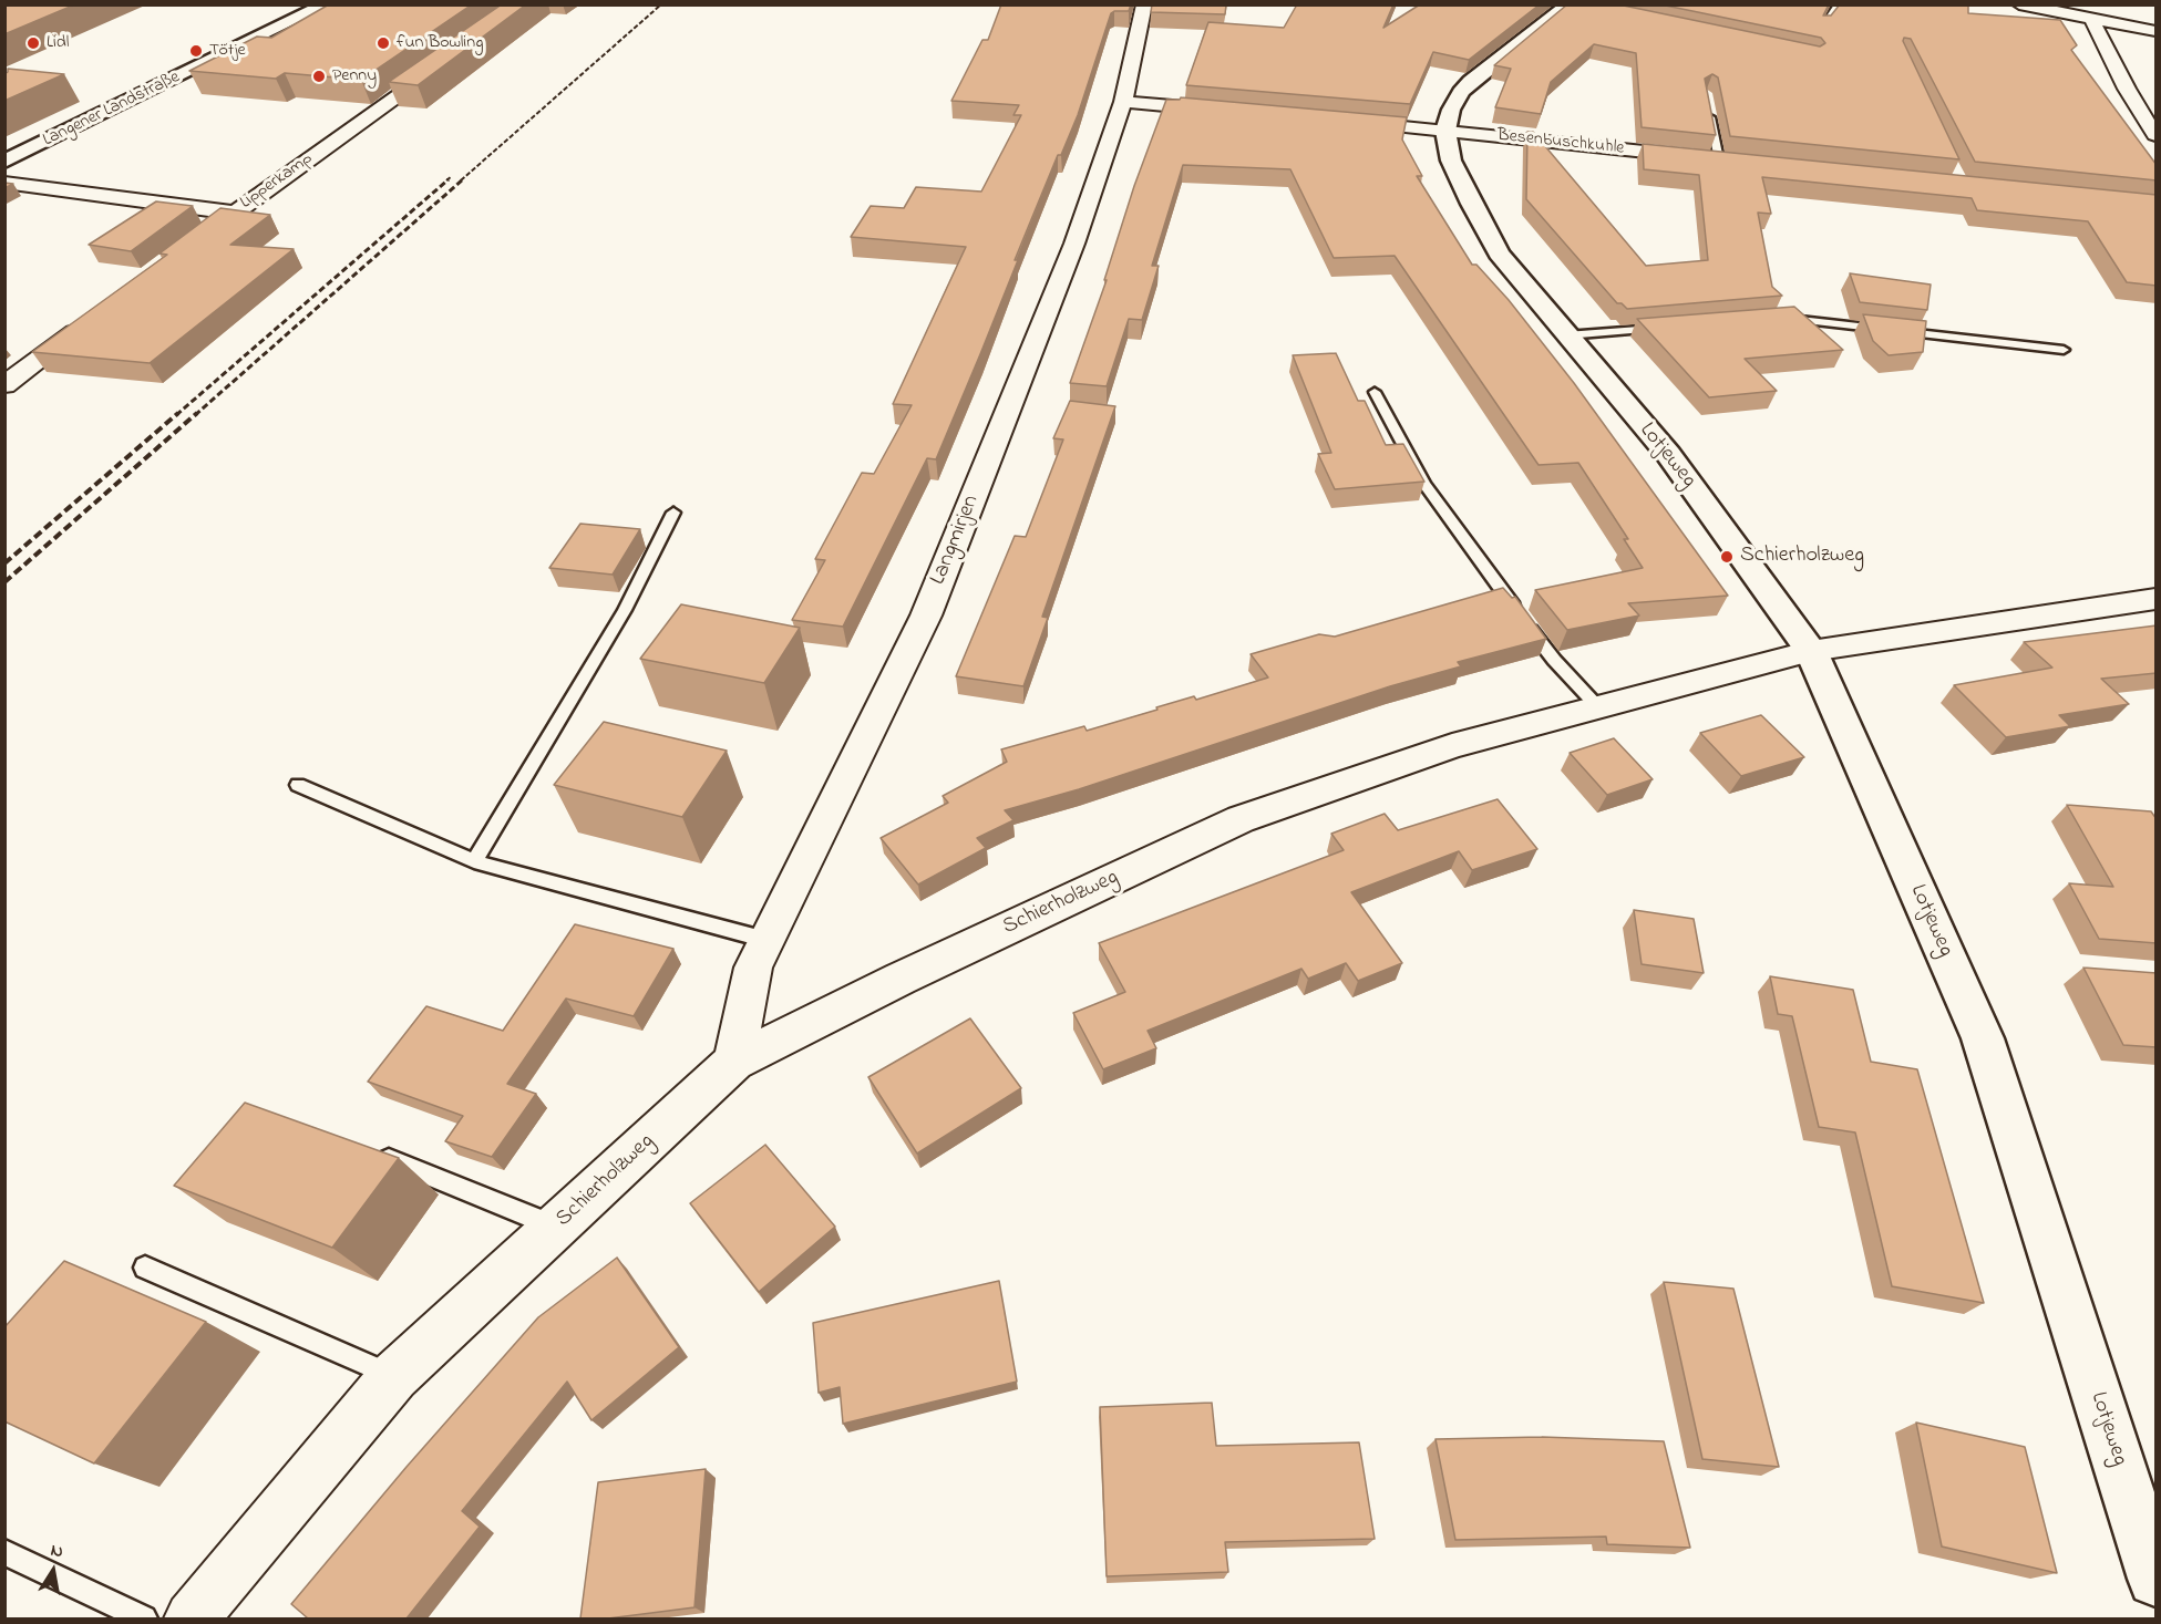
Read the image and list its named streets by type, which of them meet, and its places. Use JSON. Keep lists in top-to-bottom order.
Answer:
{
  "streets": {
    "street": [
      "Langener Landstraße",
      "Besenbuschkuhle",
      "Lipperkamp",
      "Lotjeweg",
      "Langmirjen",
      "Schierholzweg"
    ]
  },
  "crossings": [
    ["Besenbuschkuhle", "Lotjeweg"],
    ["Lotjeweg", "Schierholzweg"],
    ["Langmirjen", "Schierholzweg"]
  ],
  "places": [
    "Lidl",
    "fun Bowling",
    "Tötje",
    "Penny",
    "Schierholzweg"
  ],
  "north": "top"
}
